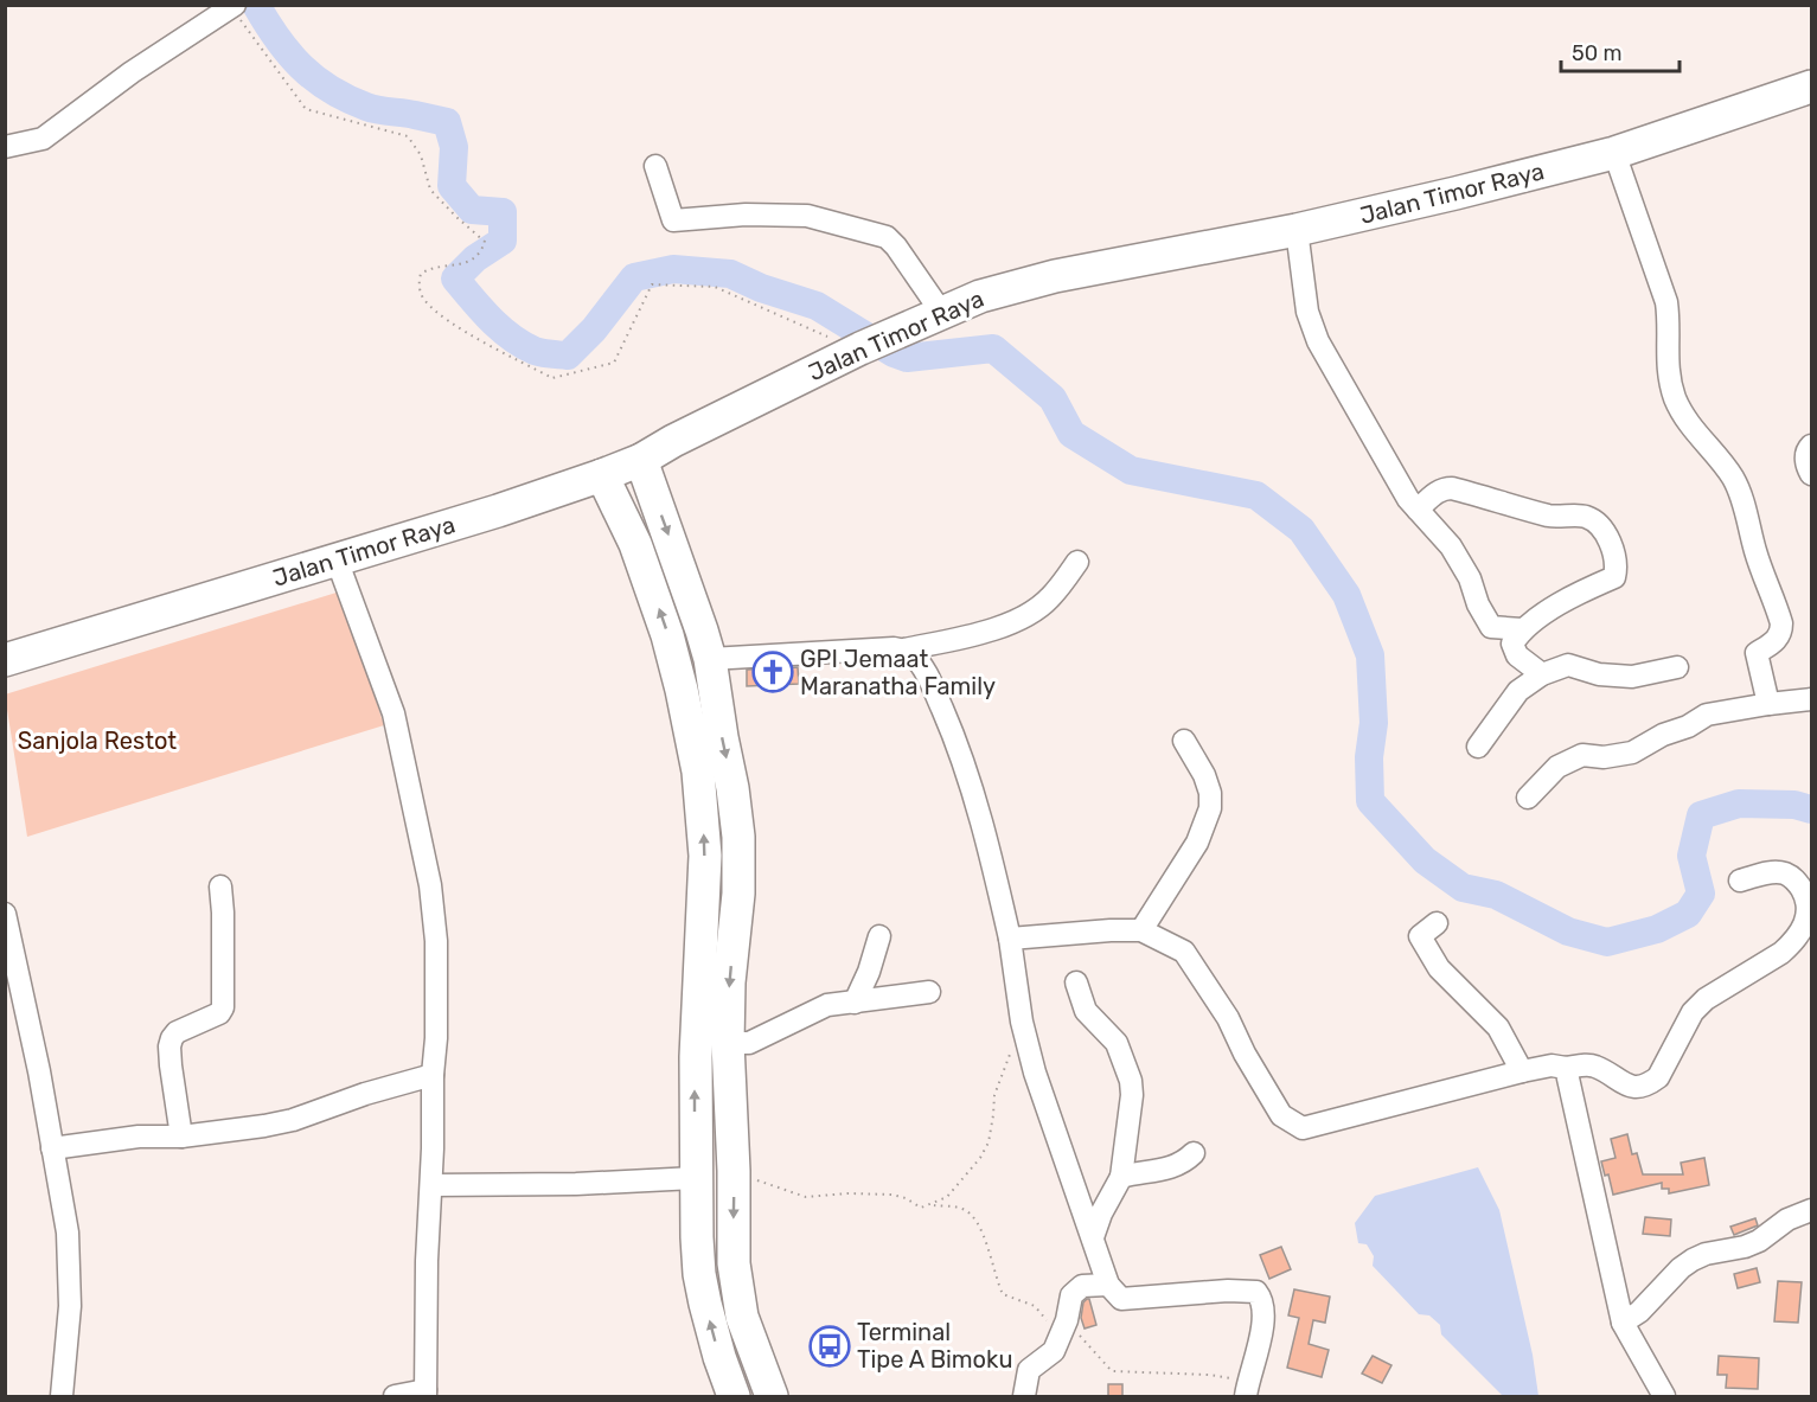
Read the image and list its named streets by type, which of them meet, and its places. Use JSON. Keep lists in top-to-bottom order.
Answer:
{
  "streets": {
    "highway": ["Jalan Timor Raya"]
  },
  "parks": ["Sanjola Restot"],
  "places": {
    "church": ["GPI Jemaat Maranatha Family"],
    "bus stop": ["Terminal Tipe A Bimoku"]
  },
  "scale_bar": "50 m"
}
